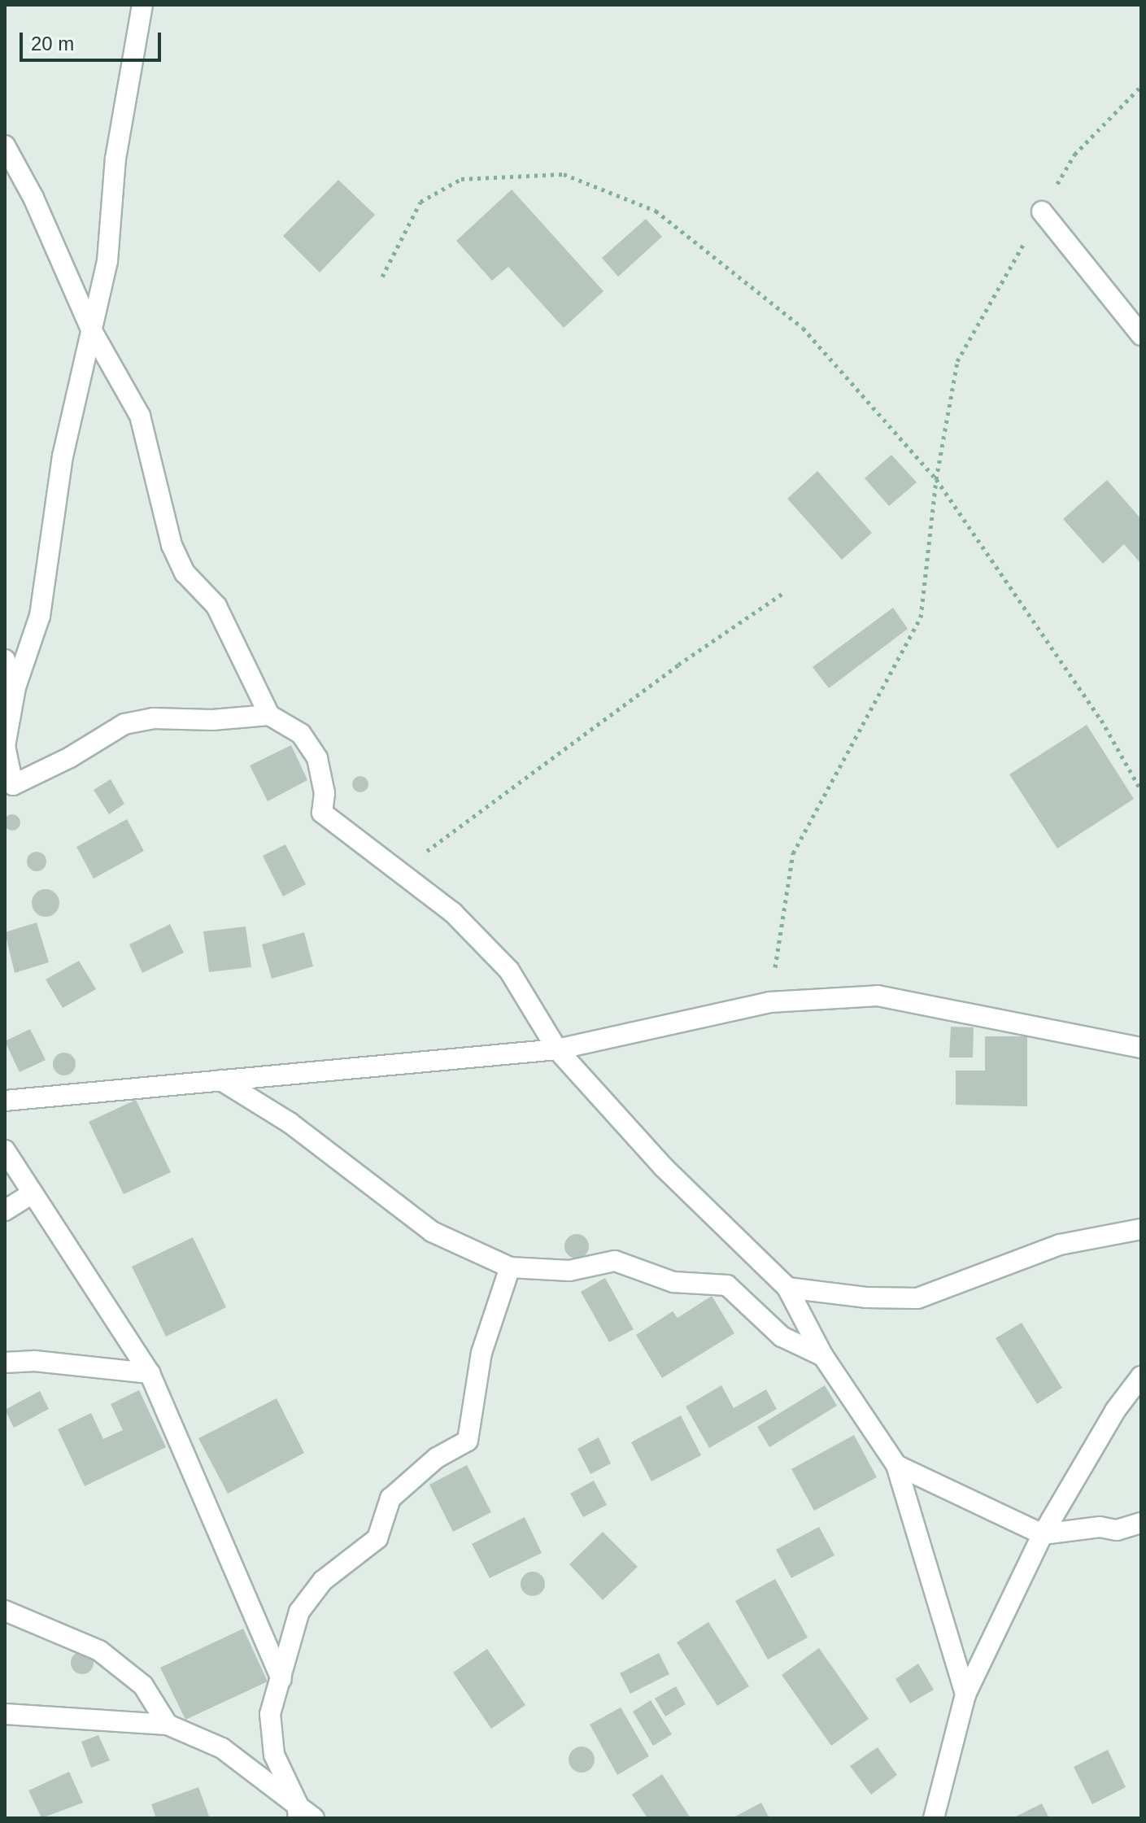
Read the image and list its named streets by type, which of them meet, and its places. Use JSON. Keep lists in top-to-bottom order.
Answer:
{
  "scale_bar": "20 m"
}
